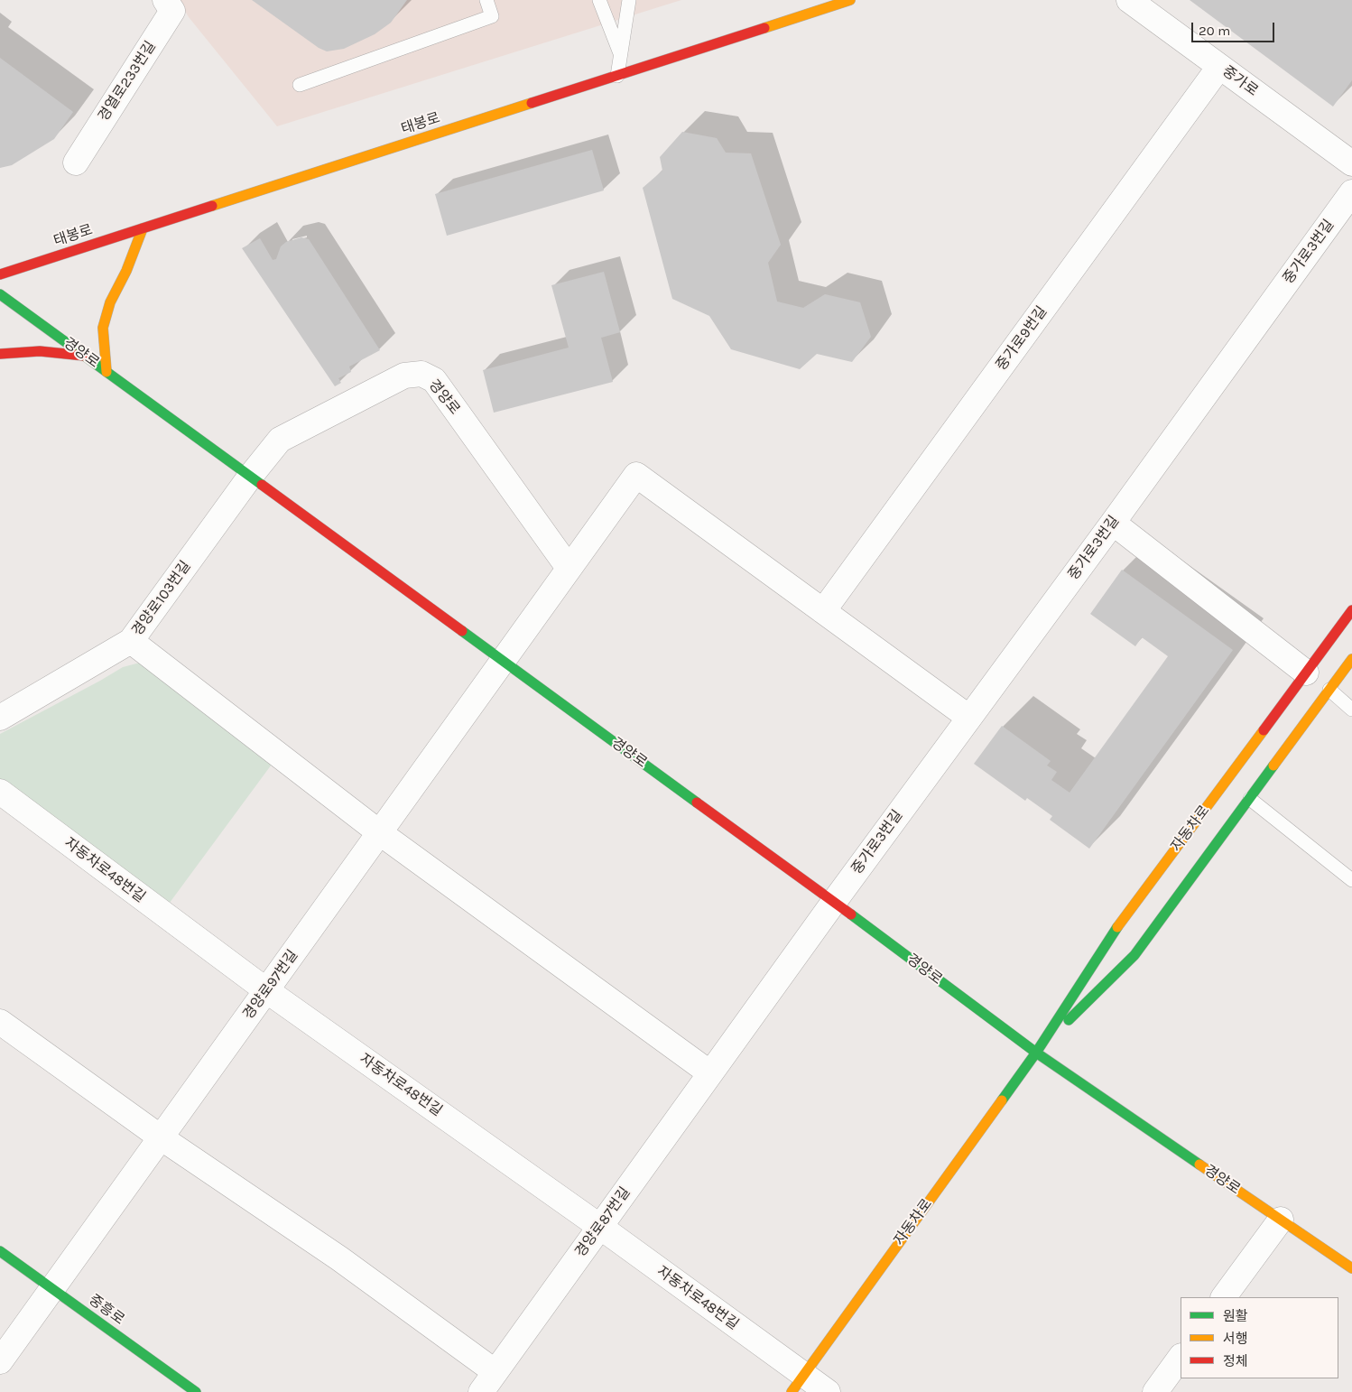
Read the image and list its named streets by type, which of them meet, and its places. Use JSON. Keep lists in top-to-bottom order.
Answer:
{
  "streets": {
    "street": [
      "경열로233번길",
      "중가로",
      "태봉로",
      "중가로3번길",
      "중가로9번길",
      "경양로",
      "경양로103번길",
      "자동차로",
      "자동차로48번길",
      "경양로97번길",
      "경양로87번길",
      "중흥로"
    ]
  },
  "crossings": [
    ["중가로", "중가로9번길"],
    ["중가로3번길", "경양로"],
    ["중가로3번길", "경양로87번길"],
    ["경양로", "경양로103번길"],
    ["경양로", "자동차로"],
    ["경양로", "경양로97번길"],
    ["경양로", "경양로87번길"],
    ["자동차로", "자동차로48번길"],
    ["자동차로48번길", "경양로97번길"],
    ["자동차로48번길", "경양로87번길"],
    ["경양로97번길", "중흥로"]
  ],
  "legend": ["원활", "서행", "정체"],
  "scale_bar": "20 m"
}
